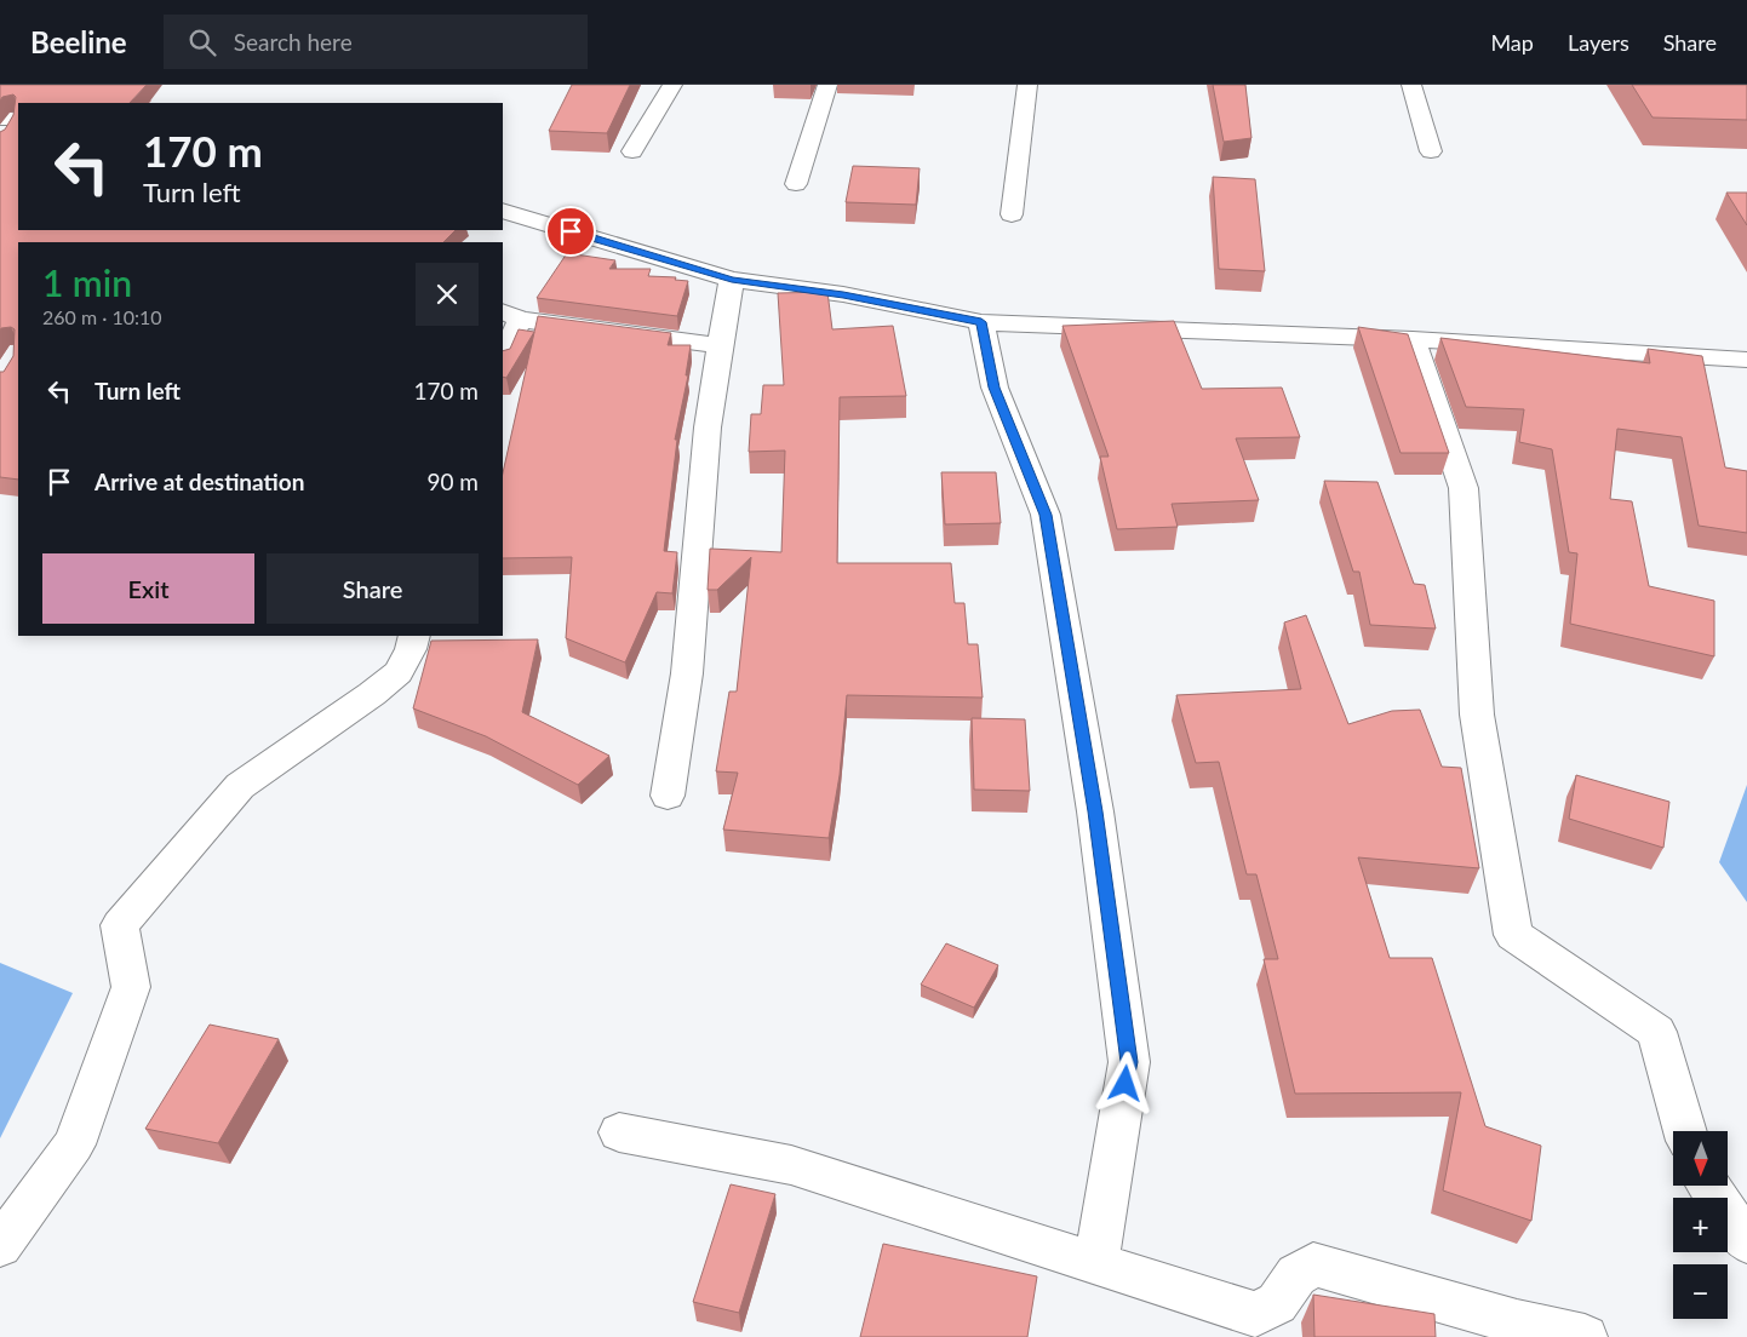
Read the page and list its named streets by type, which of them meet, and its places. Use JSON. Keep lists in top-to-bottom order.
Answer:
{
  "north": "bottom",
  "page": {
    "header": "Beeline",
    "search": "Search here",
    "nav": ["Map", "Layers", "Share"],
    "turn": ["170 m", "Turn left"],
    "heading": ["1 min", "260 m · 10:10"],
    "list": [
      {
        "name": "Turn left",
        "value": "170 m"
      },
      {
        "name": "Arrive at destination",
        "value": "90 m"
      }
    ],
    "buttons": ["Exit", "Share"],
    "map_buttons": ["+", "−"]
  }
}
